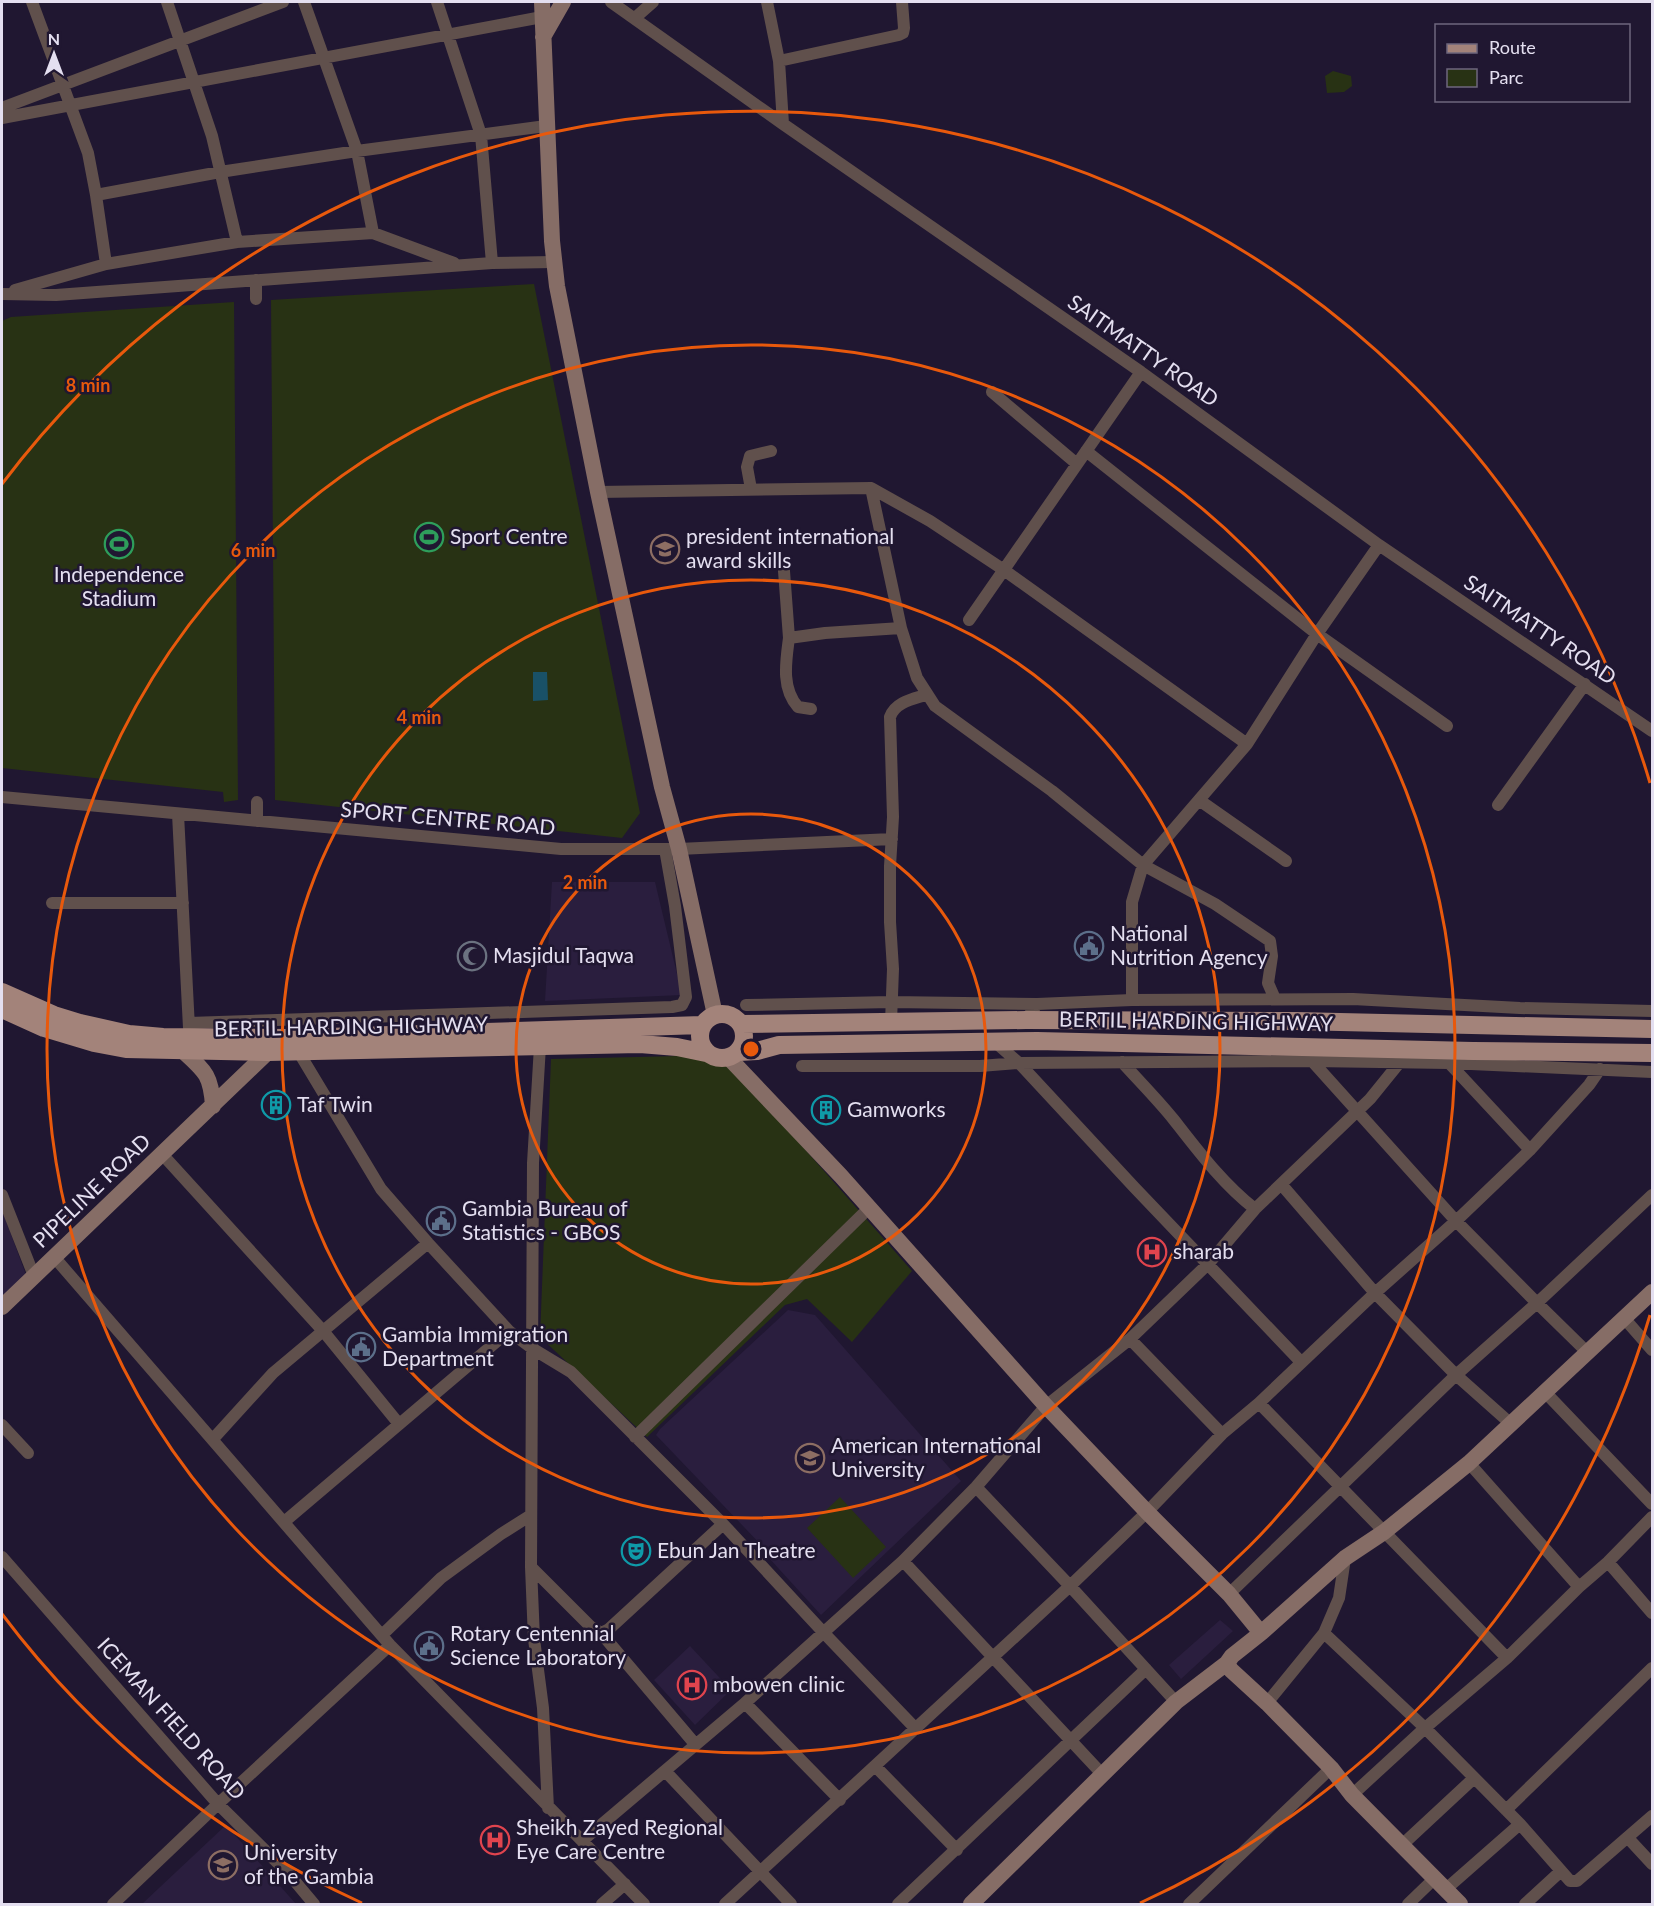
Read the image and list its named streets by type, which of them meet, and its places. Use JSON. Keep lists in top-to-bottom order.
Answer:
{
  "streets": {
    "main road": ["BERTIL HARDING HIGHWAY"],
    "street": [
      "SAITMATTY ROAD",
      "SPORT CENTRE ROAD",
      "PIPELINE ROAD",
      "ICEMAN FIELD ROAD"
    ]
  },
  "crossings": [
    ["BERTIL HARDING HIGHWAY", "PIPELINE ROAD"]
  ],
  "places": {
    "sports": ["Sport Centre", "Independence Stadium"],
    "school or university": ["president international award skills", "American International University", "University of the Gambia"],
    "public building": [
      "National Nutrition Agency",
      "Gambia Bureau of Statistics - GBOS",
      "Gambia Immigration Department",
      "Rotary Centennial Science Laboratory"
    ],
    "mosque": ["Masjidul Taqwa"],
    "building": ["Taf Twin", "Gamworks"],
    "hospital": ["sharab", "mbowen clinic", "Sheikh Zayed Regional Eye Care Centre"],
    "theatre": ["Ebun Jan Theatre"]
  },
  "legend": ["Route", "Parc"],
  "north": "top",
  "rings": [
    "8 min",
    "6 min",
    "4 min",
    "2 min"
  ]
}
